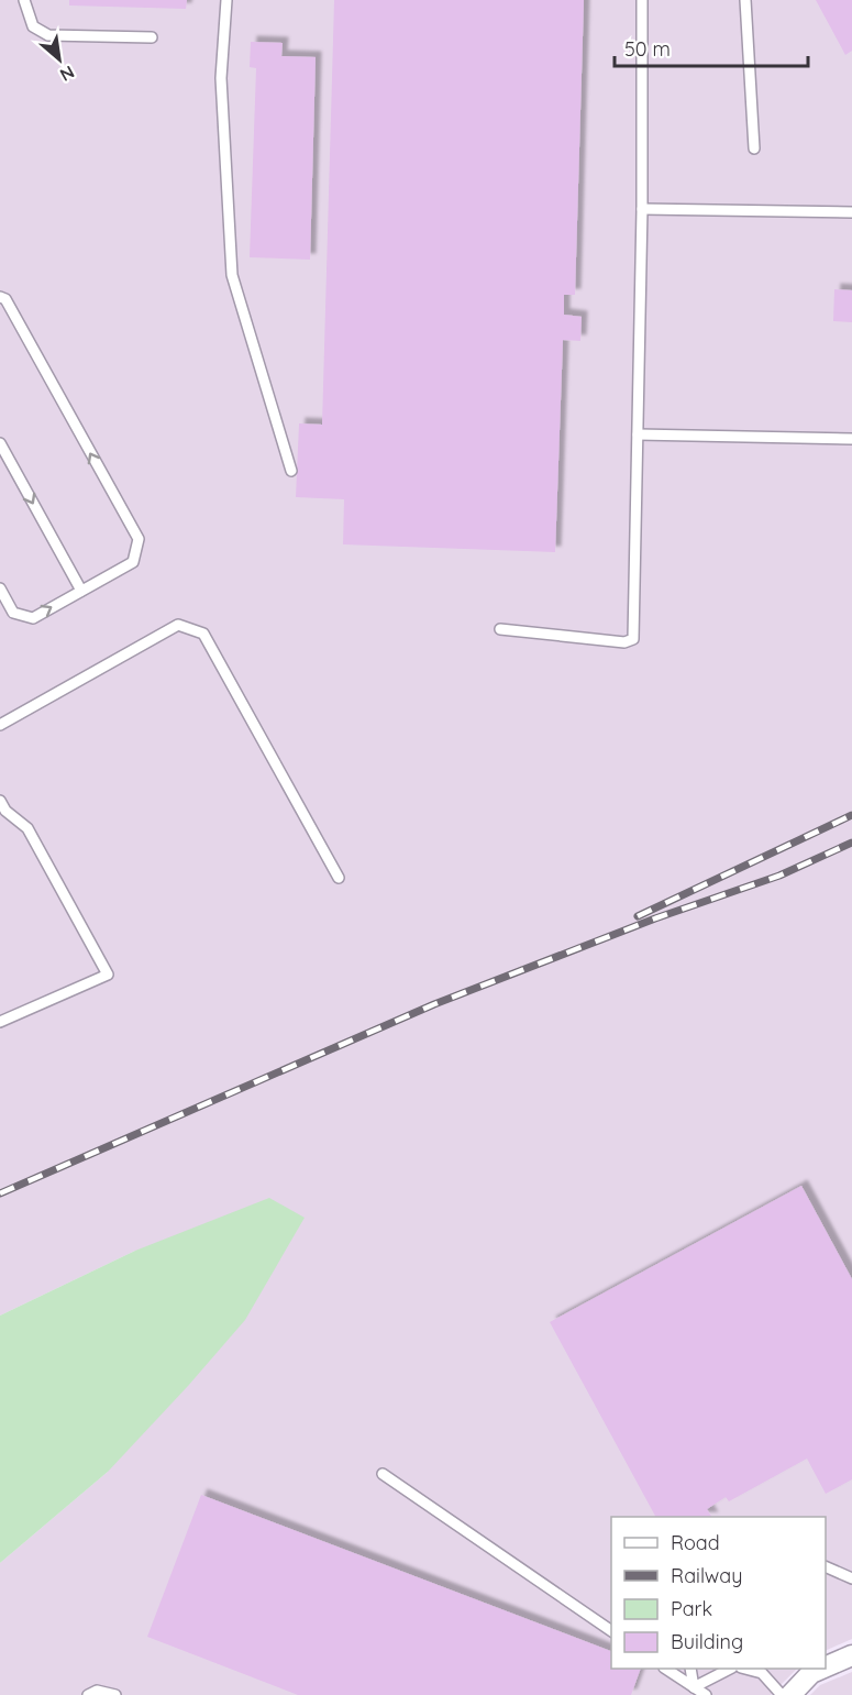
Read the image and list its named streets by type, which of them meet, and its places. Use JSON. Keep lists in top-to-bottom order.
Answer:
{
  "legend": [
    "Road",
    "Railway",
    "Park",
    "Building"
  ],
  "scale_bar": "50 m",
  "north": "bottom right"
}
